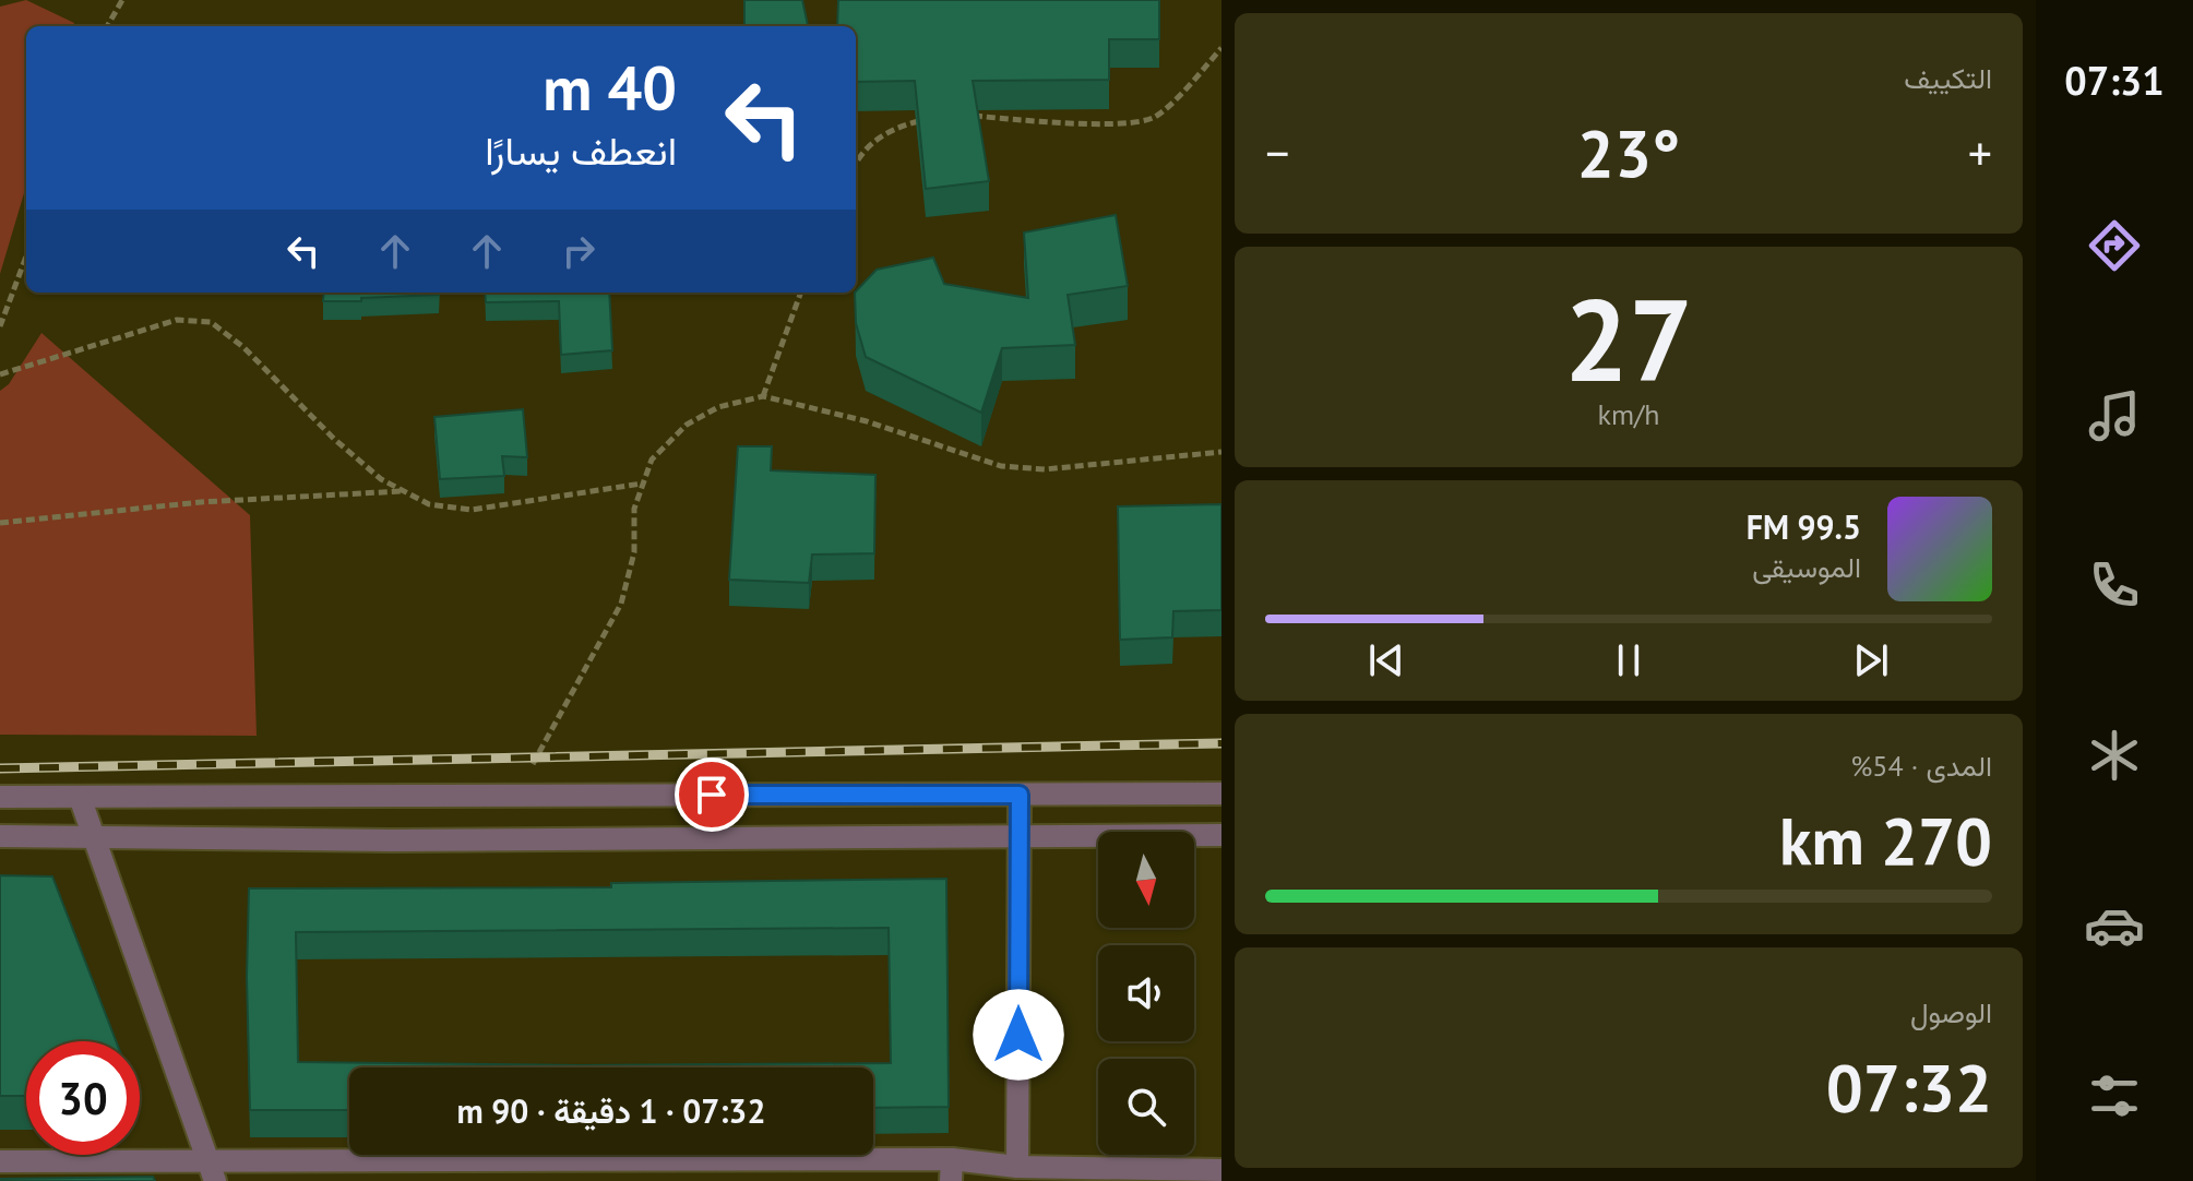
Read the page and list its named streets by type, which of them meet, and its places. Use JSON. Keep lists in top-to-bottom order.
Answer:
{
  "north": "bottom",
  "page": {
    "tabs": "07:31",
    "tile": [
      "التكييف",
      ["27", "km/h"],
      ["المدى · 54%", "270 km"],
      ["الوصول", "07:32"]
    ],
    "turn": ["40 m", "انعطف يسارًا"],
    "heat": ["−", "23°", "+"],
    "song": ["99.5 FM", "الموسيقى"],
    "limit": "30",
    "trip": "07:32 · 1 دقيقة · 90 m"
  }
}
